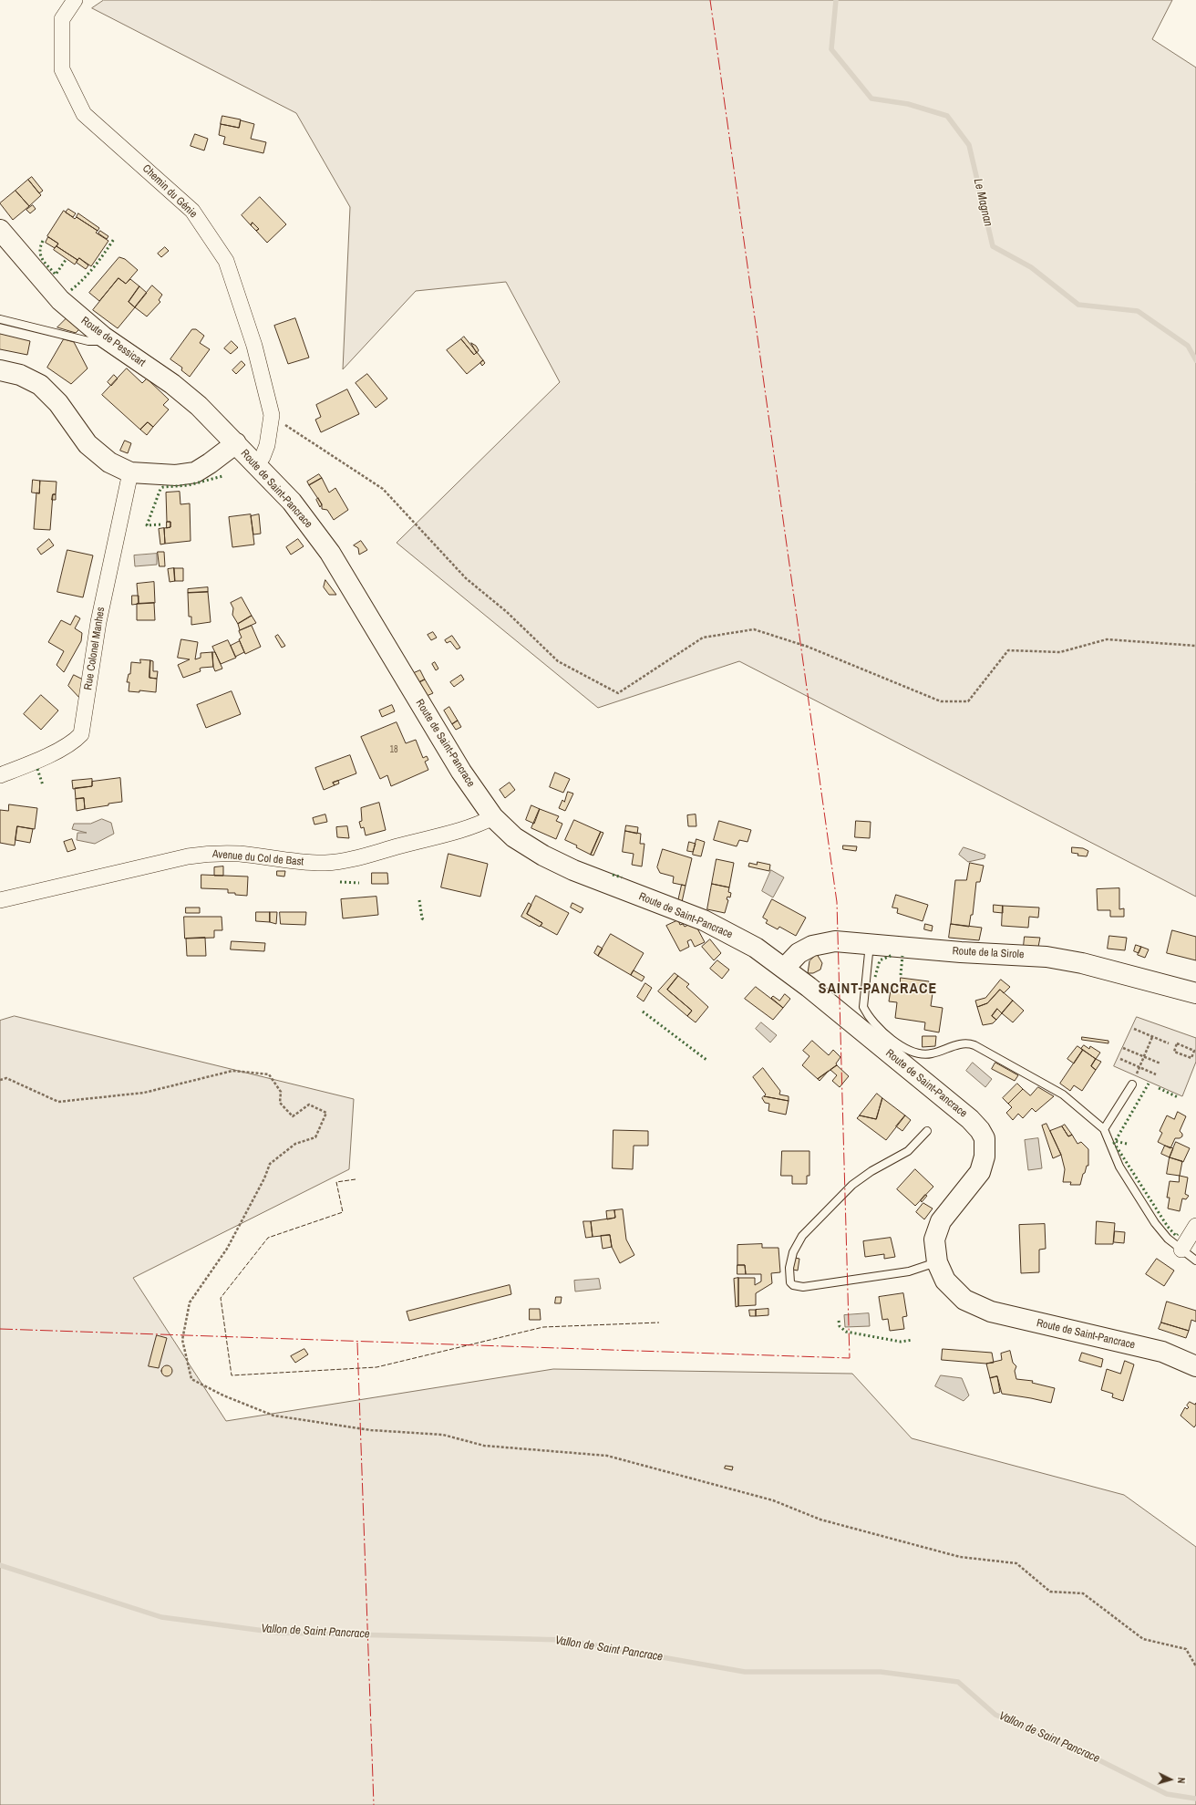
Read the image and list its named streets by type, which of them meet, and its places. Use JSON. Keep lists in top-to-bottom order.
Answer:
{
  "streets": {
    "street": [
      "Chemin du Génie",
      "Route de Pessicart",
      "Route de Saint-Pancrace",
      "Rue Colonel Manhes",
      "Avenue du Col de Bast",
      "Route de la Sirole"
    ]
  },
  "crossings": [
    ["Chemin du Génie", "Route de Saint-Pancrace"],
    ["Route de Pessicart", "Route de Saint-Pancrace"],
    ["Route de Saint-Pancrace", "Avenue du Col de Bast"],
    ["Route de Saint-Pancrace", "Route de la Sirole"]
  ],
  "districts": ["SAINT-PANCRACE"],
  "water": ["Le Magnan", "Vallon de Saint Pancrace"],
  "house_numbers": ["18"],
  "north": "right"
}
